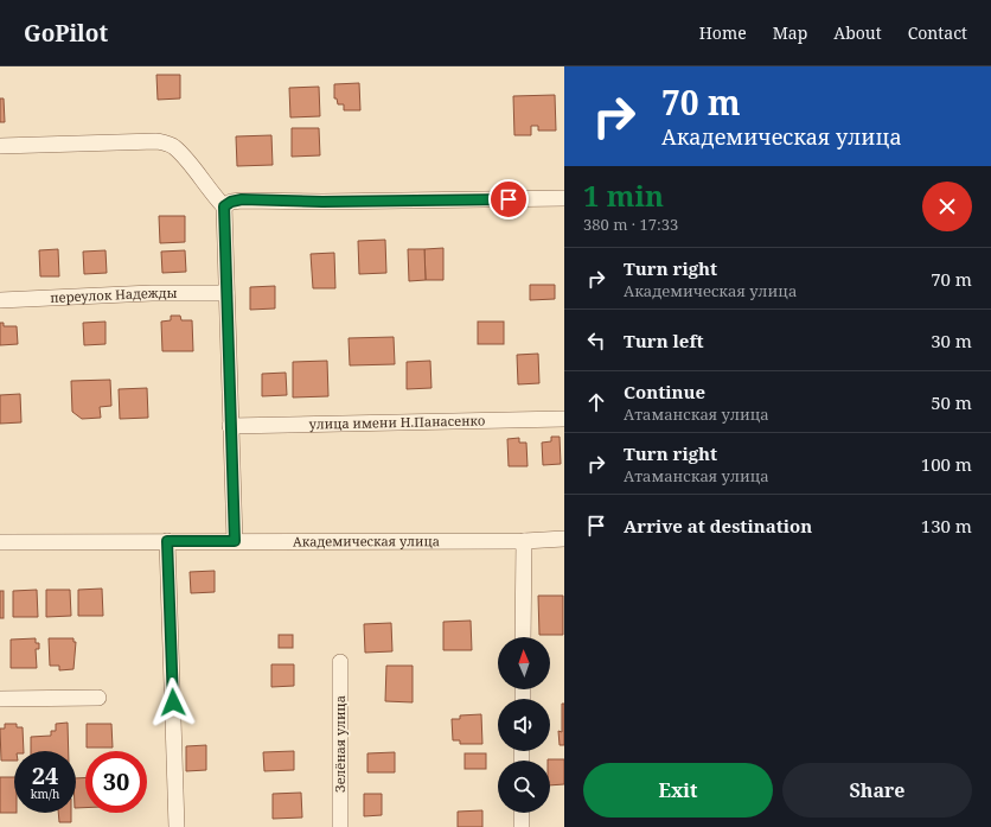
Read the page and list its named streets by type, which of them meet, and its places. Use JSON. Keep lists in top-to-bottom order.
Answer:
{
  "streets": {
    "street": [
      "переулок Надежды",
      "улица имени Н.Панасенко",
      "Академическая улица",
      "Зелёная улица"
    ]
  },
  "north": "top",
  "page": {
    "header": "GoPilot",
    "nav": [
      "Home",
      "Map",
      "About",
      "Contact"
    ],
    "turn": ["70 m", "Академическая улица"],
    "heading": ["1 min", "380 m · 17:33"],
    "list": [
      {
        "name": "Turn right",
        "note": "Академическая улица",
        "value": "70 m"
      },
      {
        "name": "Turn left",
        "value": "30 m"
      },
      {
        "name": "Continue",
        "note": "Атаманская улица",
        "value": "50 m"
      },
      {
        "name": "Turn right",
        "note": "Атаманская улица",
        "value": "100 m"
      },
      {
        "name": "Arrive at destination",
        "value": "130 m"
      }
    ],
    "speed": "24 km/h",
    "limit": "30",
    "buttons": ["Exit", "Share"]
  }
}
